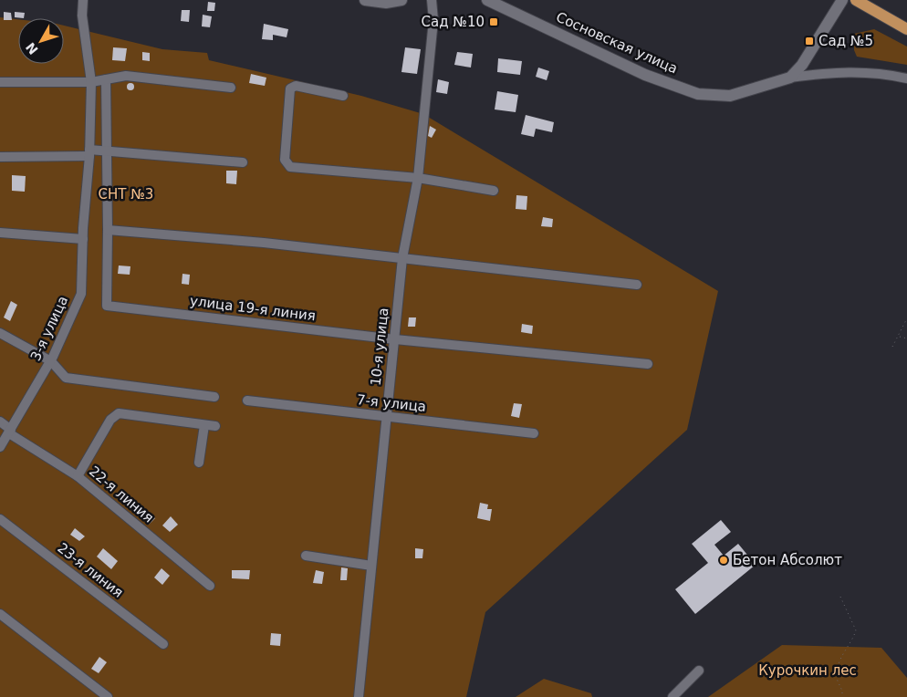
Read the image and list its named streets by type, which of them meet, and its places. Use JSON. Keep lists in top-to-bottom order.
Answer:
{
  "streets": {
    "street": [
      "Сосновская улица",
      "улица 19-я линия",
      "3-я улица",
      "10-я улица",
      "7-я улица",
      "22-я линия",
      "23-я линия"
    ]
  },
  "crossings": [
    ["улица 19-я линия", "10-я улица"],
    ["3-я улица", "22-я линия"],
    ["10-я улица", "7-я улица"]
  ],
  "parks": ["СНТ №3", "Курочкин лес"],
  "places": {
    "transit": ["Сад №10", "Сад №5"],
    "other": ["Бетон Абсолют"]
  },
  "north": "bottom left"
}
